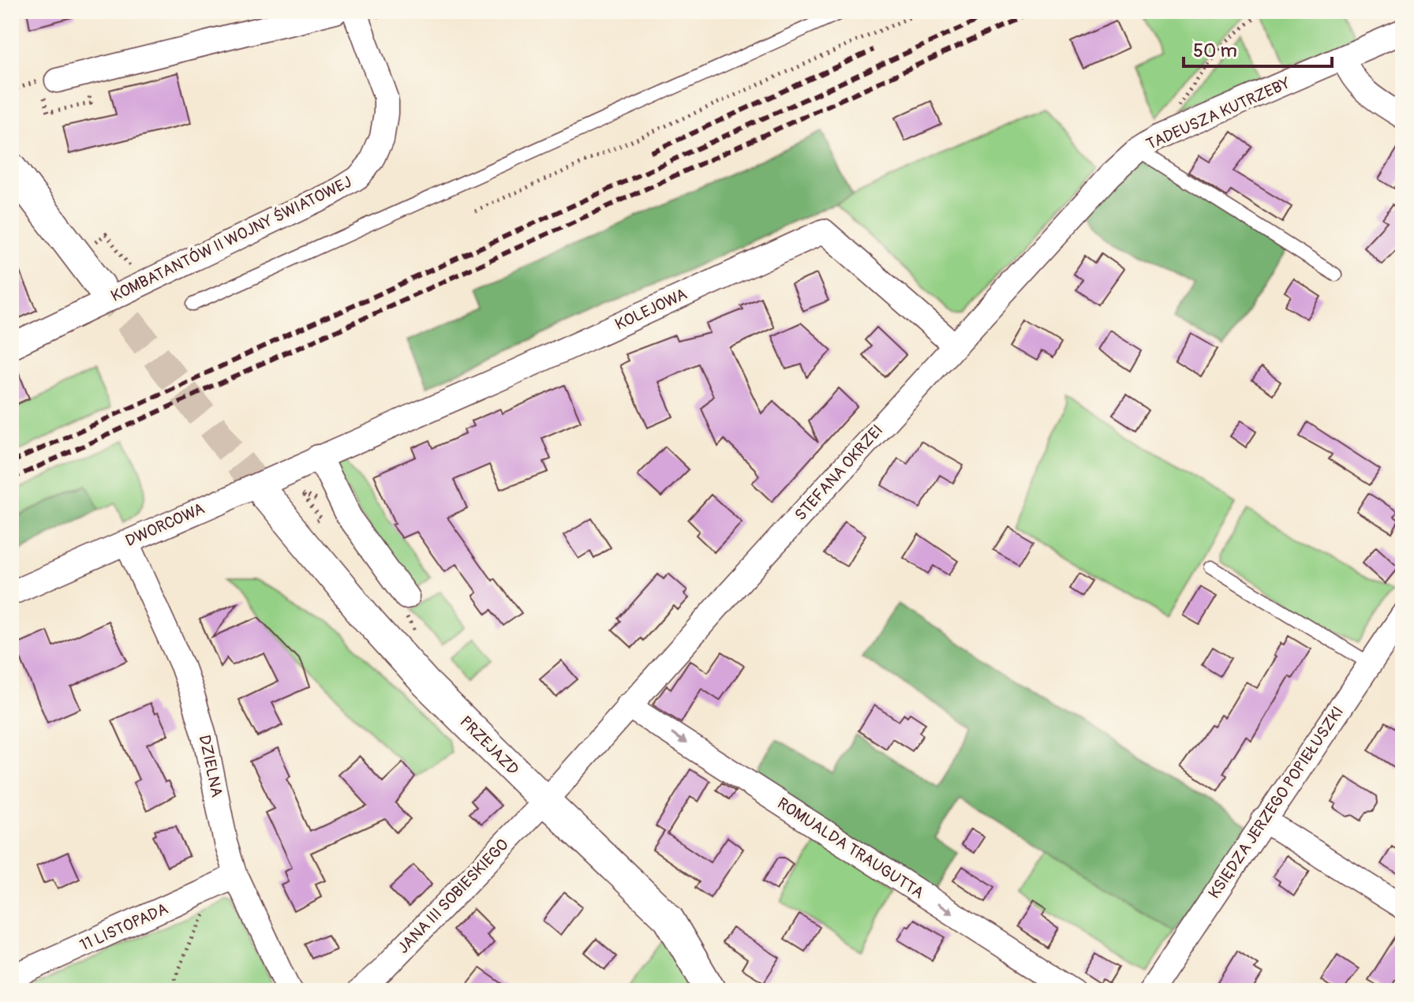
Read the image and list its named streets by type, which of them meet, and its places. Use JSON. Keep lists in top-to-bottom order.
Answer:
{
  "streets": {
    "street": [
      "TADEUSZA KUTRZEBY",
      "KOMBATANTÓW II WOJNY ŚWIATOWEJ",
      "KOLEJOWA",
      "STEFANA OKRZEI",
      "DWORCOWA",
      "PRZEJAZD",
      "DZIELNA",
      "KSIĘDZA JERZEGO POPIEŁUSZKI",
      "ROMUALDA TRAUGUTTA",
      "JANA III SOBIESKIEGO",
      "11 LISTOPADA"
    ]
  },
  "crossings": [
    ["TADEUSZA KUTRZEBY", "STEFANA OKRZEI"],
    ["KOLEJOWA", "STEFANA OKRZEI"],
    ["KOLEJOWA", "DWORCOWA"],
    ["STEFANA OKRZEI", "PRZEJAZD"],
    ["STEFANA OKRZEI", "ROMUALDA TRAUGUTTA"],
    ["STEFANA OKRZEI", "JANA III SOBIESKIEGO"],
    ["DWORCOWA", "DZIELNA"],
    ["PRZEJAZD", "JANA III SOBIESKIEGO"],
    ["DZIELNA", "11 LISTOPADA"]
  ],
  "one_way": ["ROMUALDA TRAUGUTTA"],
  "scale_bar": "50 m"
}
